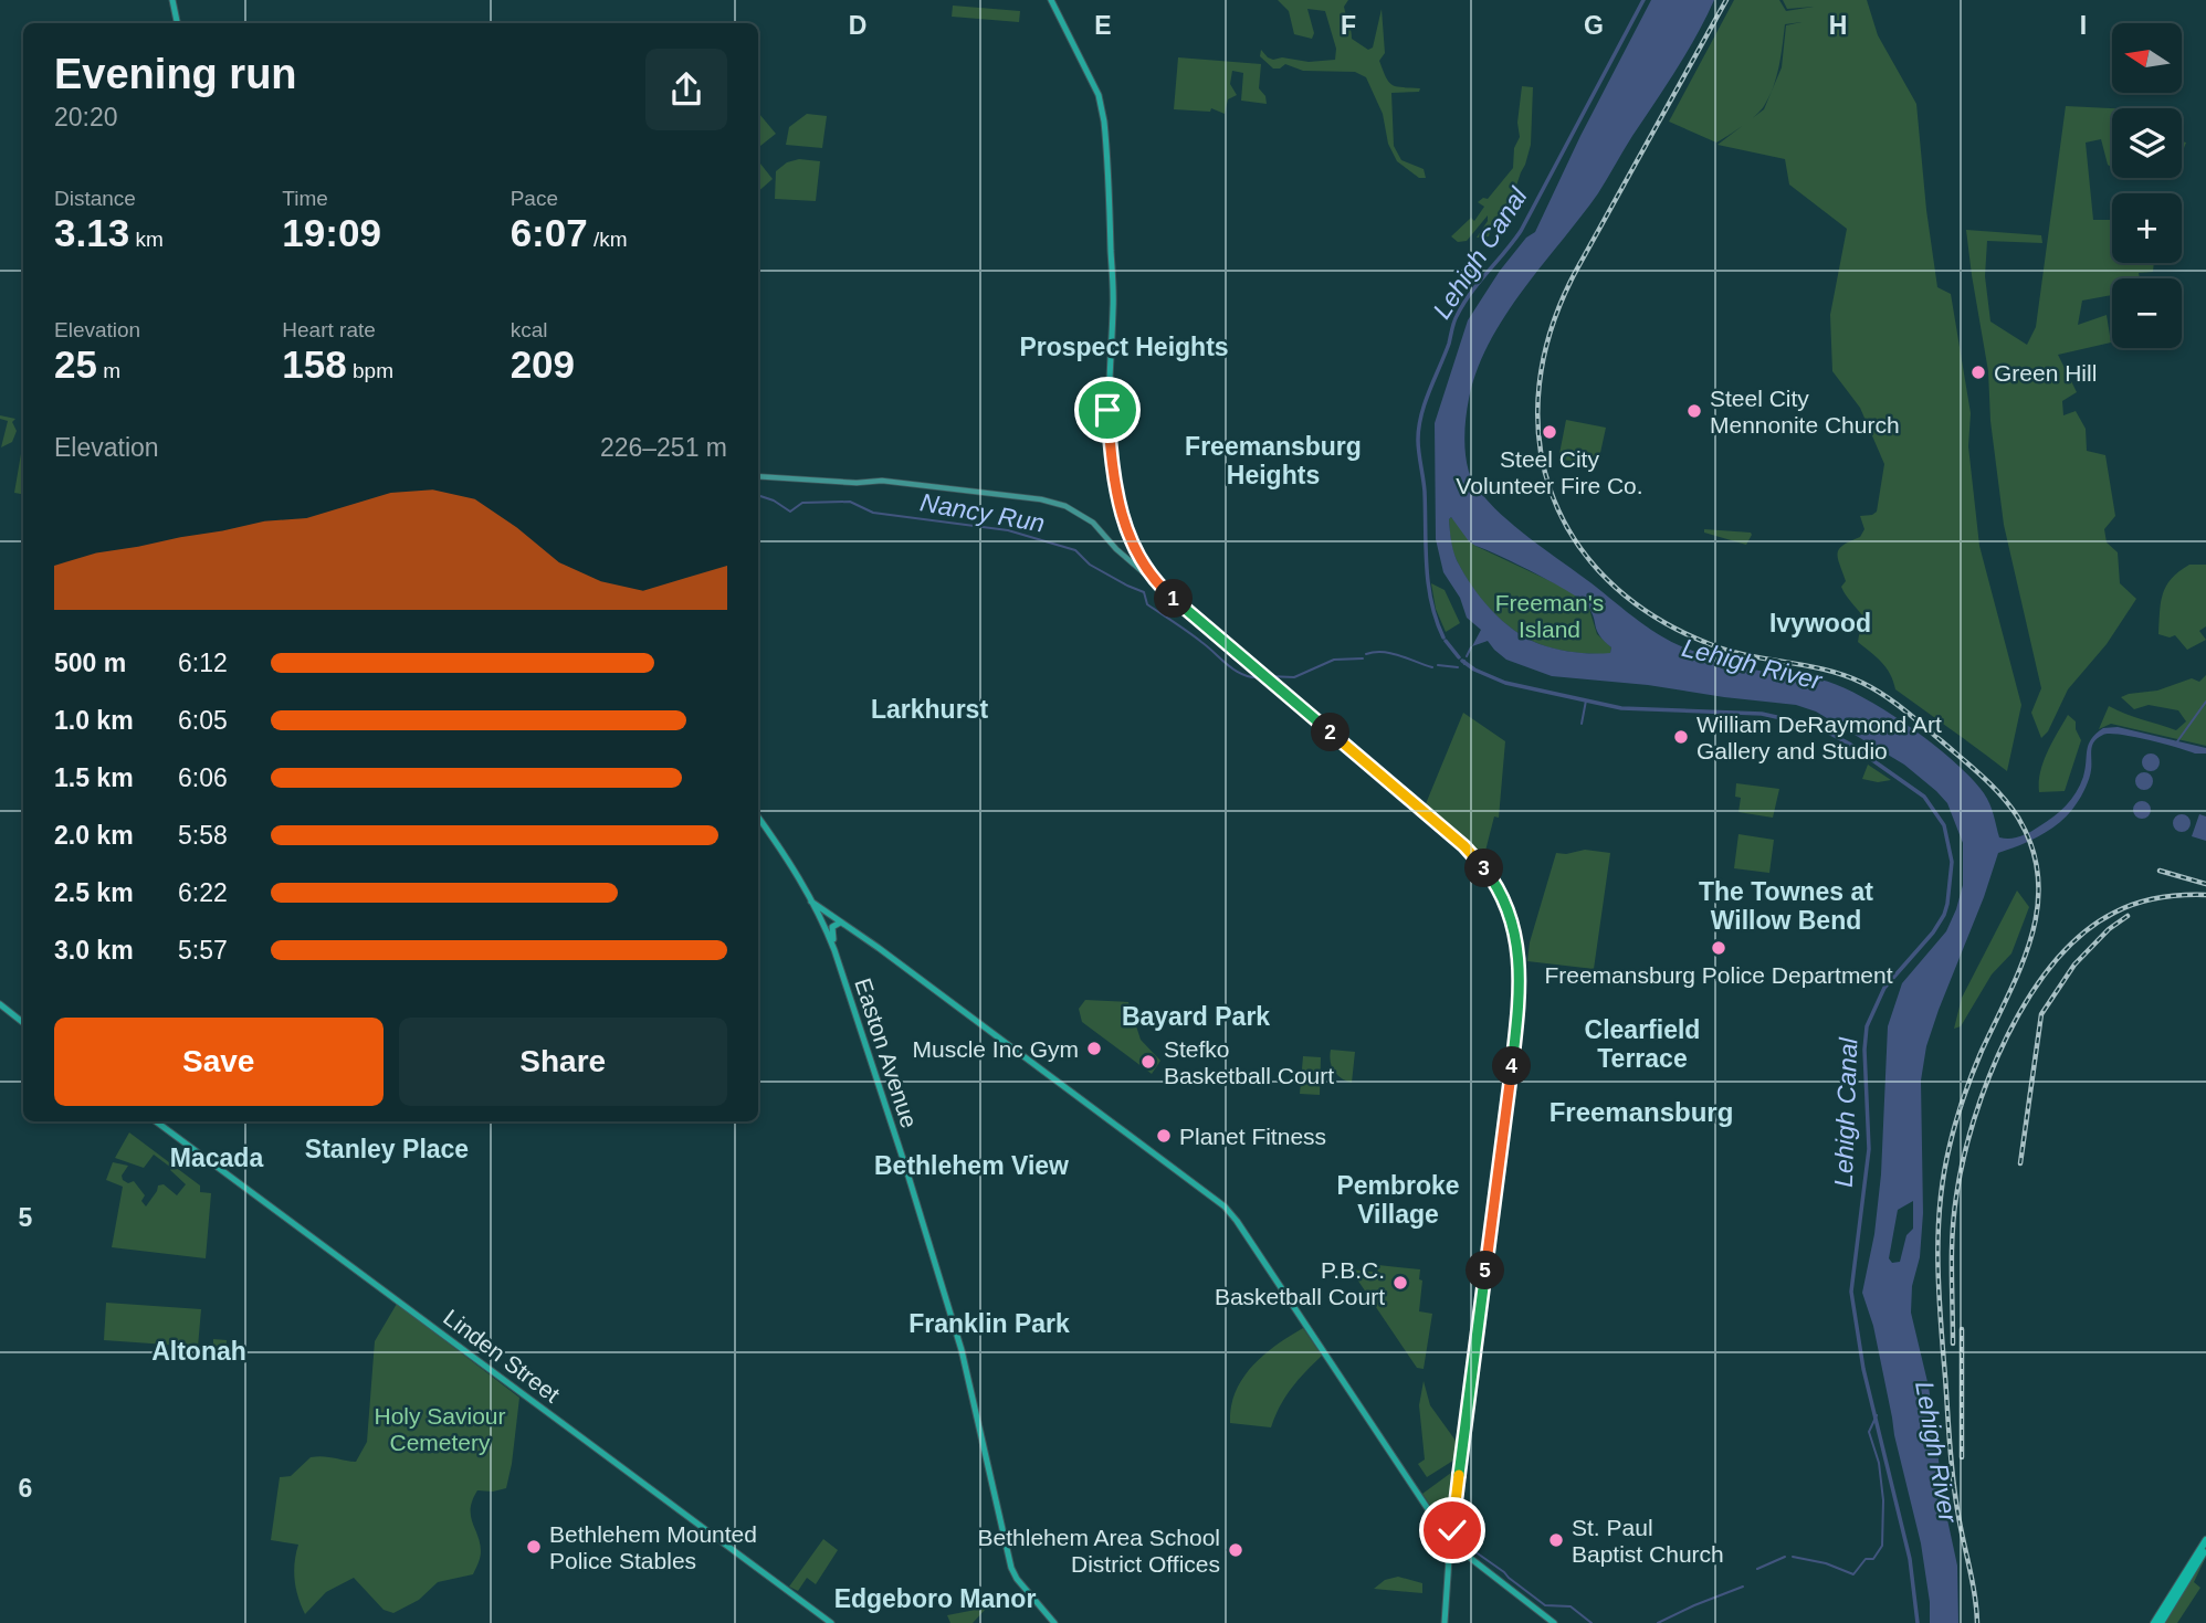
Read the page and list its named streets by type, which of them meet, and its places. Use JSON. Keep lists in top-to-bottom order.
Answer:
{
  "streets": {
    "main road": ["Easton Avenue", "Linden Street"]
  },
  "districts": [
    "Prospect Heights",
    "Freemansburg Heights",
    "Ivywood",
    "Larkhurst",
    "The Townes at Willow Bend",
    "Bayard Park",
    "Clearfield Terrace",
    "Freemansburg",
    "Stanley Place",
    "Macada",
    "Bethlehem View",
    "Pembroke Village",
    "Franklin Park",
    "Altonah",
    "Edgeboro Manor"
  ],
  "water": ["Lehigh Canal", "Nancy Run", "Lehigh River"],
  "parks": ["Freeman's Island", "Holy Saviour Cemetery"],
  "places": [
    "Green Hill",
    "Steel City Mennonite Church",
    "Steel City Volunteer Fire Co.",
    "William DeRaymond Art Gallery and Studio",
    "Freemansburg Police Department",
    "Muscle Inc Gym",
    "Stefko Basketball Court",
    "Planet Fitness",
    "P.B.C. Basketball Court",
    "St. Paul Baptist Church",
    "Bethlehem Mounted Police Stables",
    "Bethlehem Area School District Offices"
  ],
  "north": "left",
  "page": {
    "map_buttons": ["+", "−"],
    "heading": ["Evening run", "20:20"],
    "stats": [
      ["Distance", "3.13 km"],
      ["Time", "19:09"],
      ["Pace", "6:07 /km"],
      ["Elevation", "25 m"],
      ["Heart rate", "158 bpm"],
      ["kcal", "209"]
    ],
    "chart": ["Elevation", "226–251 m"],
    "pins": [
      "1",
      "2",
      "3",
      "4",
      "5"
    ],
    "list": [
      {
        "name": "500 m",
        "note": "6:12"
      },
      {
        "name": "1.0 km",
        "note": "6:05"
      },
      {
        "name": "1.5 km",
        "note": "6:06"
      },
      {
        "name": "2.0 km",
        "note": "5:58"
      },
      {
        "name": "2.5 km",
        "note": "6:22"
      },
      {
        "name": "3.0 km",
        "note": "5:57"
      }
    ],
    "buttons": ["Save", "Share"]
  },
  "grid": {
    "columns": [
      "D",
      "E",
      "F",
      "G",
      "H",
      "I"
    ],
    "rows": ["5", "6"]
  }
}
